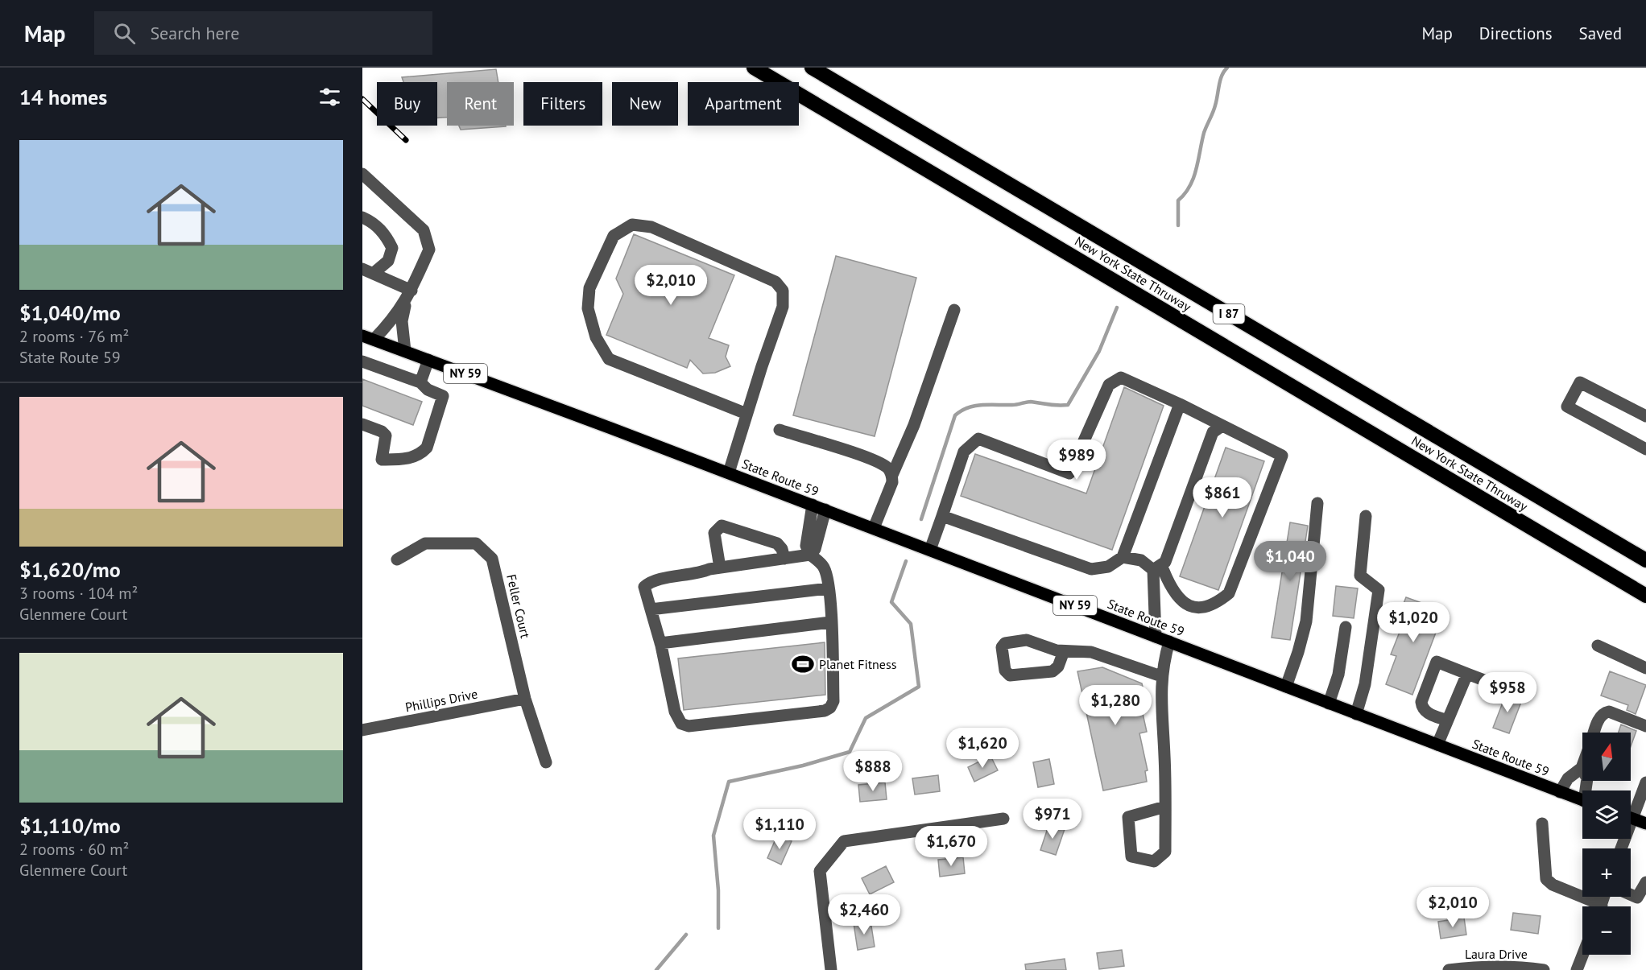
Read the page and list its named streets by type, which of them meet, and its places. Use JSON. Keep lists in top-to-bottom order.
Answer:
{
  "streets": {
    "highway": ["New York State Thruway", "I 87"],
    "main road": ["NY 59", "State Route 59"],
    "street": ["Feller Court", "Phillips Drive", "Laura Drive"]
  },
  "crossings": [
    ["NY 59", "State Route 59"],
    ["Feller Court", "Phillips Drive"]
  ],
  "places": {
    "sports": ["Planet Fitness"]
  },
  "north": "top",
  "page": {
    "header": "Map",
    "search": "Search here",
    "nav": ["Map", "Directions", "Saved"],
    "heading": "14 homes",
    "chip": [
      "Buy",
      "Rent",
      "Filters",
      "New",
      "Apartment"
    ],
    "list": [
      {
        "name": "$1,040/mo",
        "note": "2 rooms · 76 m² · State Route 59"
      },
      {
        "name": "$1,620/mo",
        "note": "3 rooms · 104 m² · Glenmere Court"
      },
      {
        "name": "$1,110/mo",
        "note": "2 rooms · 60 m² · Glenmere Court"
      }
    ],
    "price": [
      "$2,010",
      "$989",
      "$861",
      "$1,040",
      "$1,020",
      "$958",
      "$1,280",
      "$1,620",
      "$888",
      "$971",
      "$1,110",
      "$1,670",
      "$2,010",
      "$2,460"
    ],
    "map_buttons": ["+", "−"]
  }
}
